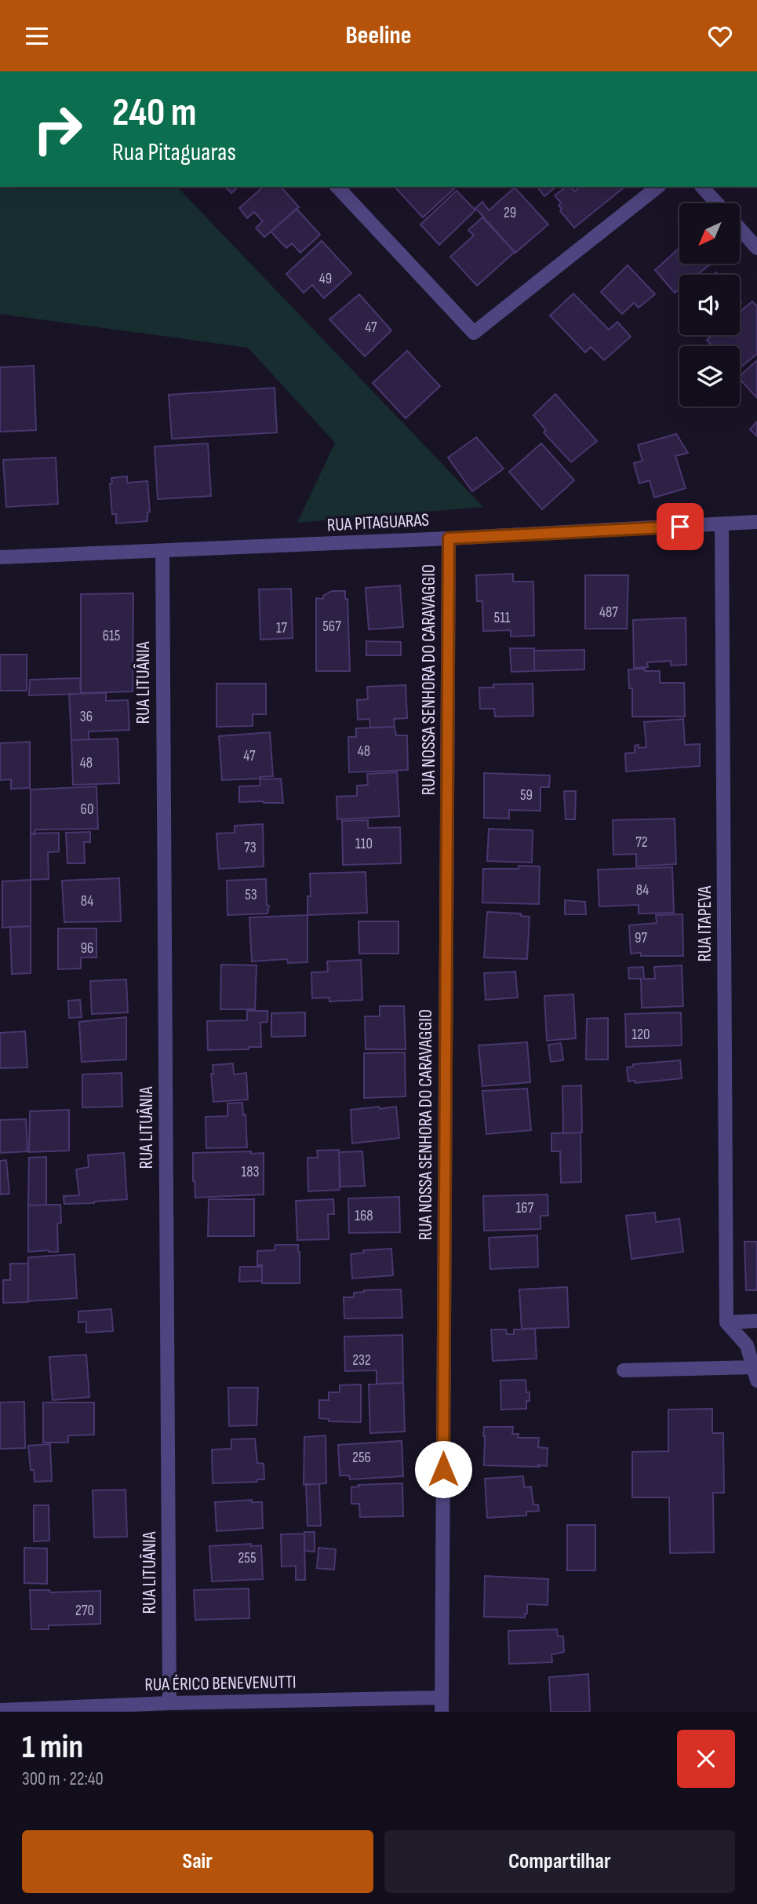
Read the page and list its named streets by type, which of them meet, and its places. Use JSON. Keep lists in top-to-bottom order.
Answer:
{
  "streets": {
    "street": [
      "RUA PITAGUARAS",
      "RUA NOSSA SENHORA DO CARAVAGGIO",
      "RUA LITUÂNIA",
      "RUA ITAPEVA",
      "RUA ÉRICO BENEVENUTTI"
    ]
  },
  "crossings": [
    ["RUA PITAGUARAS", "RUA NOSSA SENHORA DO CARAVAGGIO"],
    ["RUA PITAGUARAS", "RUA LITUÂNIA"],
    ["RUA PITAGUARAS", "RUA ITAPEVA"],
    ["RUA NOSSA SENHORA DO CARAVAGGIO", "RUA ÉRICO BENEVENUTTI"],
    ["RUA LITUÂNIA", "RUA ÉRICO BENEVENUTTI"]
  ],
  "house_numbers": [
    "29",
    "49",
    "47",
    "487",
    "511",
    "567",
    "17",
    "615",
    "36",
    "48",
    "47",
    "48",
    "59",
    "60",
    "72",
    "110",
    "73",
    "84",
    "53",
    "84",
    "97",
    "96",
    "120",
    "183",
    "167",
    "168",
    "232",
    "256",
    "255",
    "270"
  ],
  "north": "bottom left",
  "page": {
    "header": "Beeline",
    "turn": ["240 m", "Rua Pitaguaras"],
    "heading": ["1 min", "300 m · 22:40"],
    "buttons": ["Sair", "Compartilhar"]
  }
}
